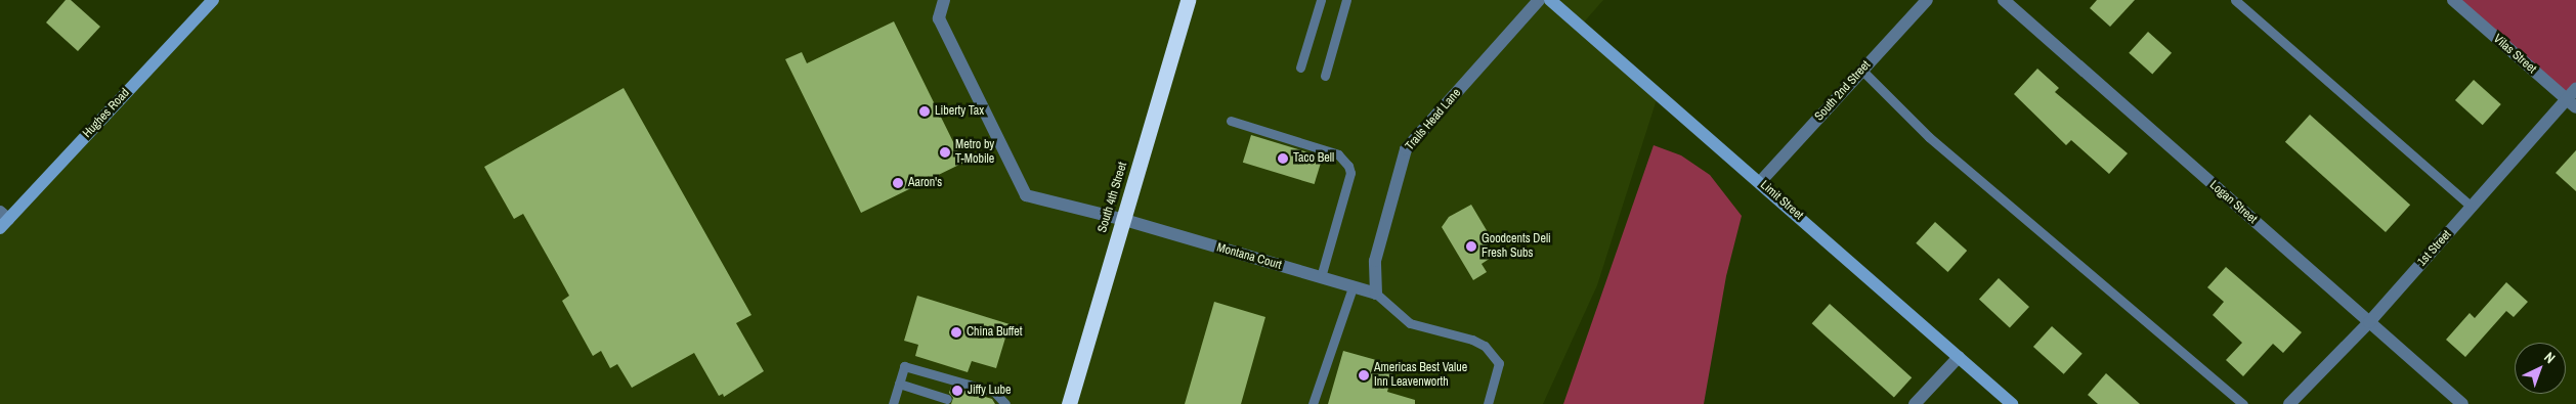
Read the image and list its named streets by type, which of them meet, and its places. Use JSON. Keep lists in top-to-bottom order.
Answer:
{
  "streets": {
    "highway": ["South 4th Street"],
    "street": [
      "Vilas Street",
      "South 2nd Street",
      "Hughes Road",
      "Trails Head Lane",
      "Limit Street",
      "Logan Street",
      "1st Street",
      "Montana Court"
    ]
  },
  "crossings": [
    ["Vilas Street", "1st Street"],
    ["South 2nd Street", "Limit Street"],
    ["Trails Head Lane", "Montana Court"],
    ["South 4th Street", "Montana Court"],
    ["Logan Street", "1st Street"]
  ],
  "places": [
    "Liberty Tax",
    "Metro by T-Mobile",
    "Taco Bell",
    "Aaron's",
    "Goodcents Deli Fresh Subs",
    "China Buffet",
    "Americas Best Value Inn Leavenworth",
    "Jiffy Lube"
  ],
  "north": "top right"
}
